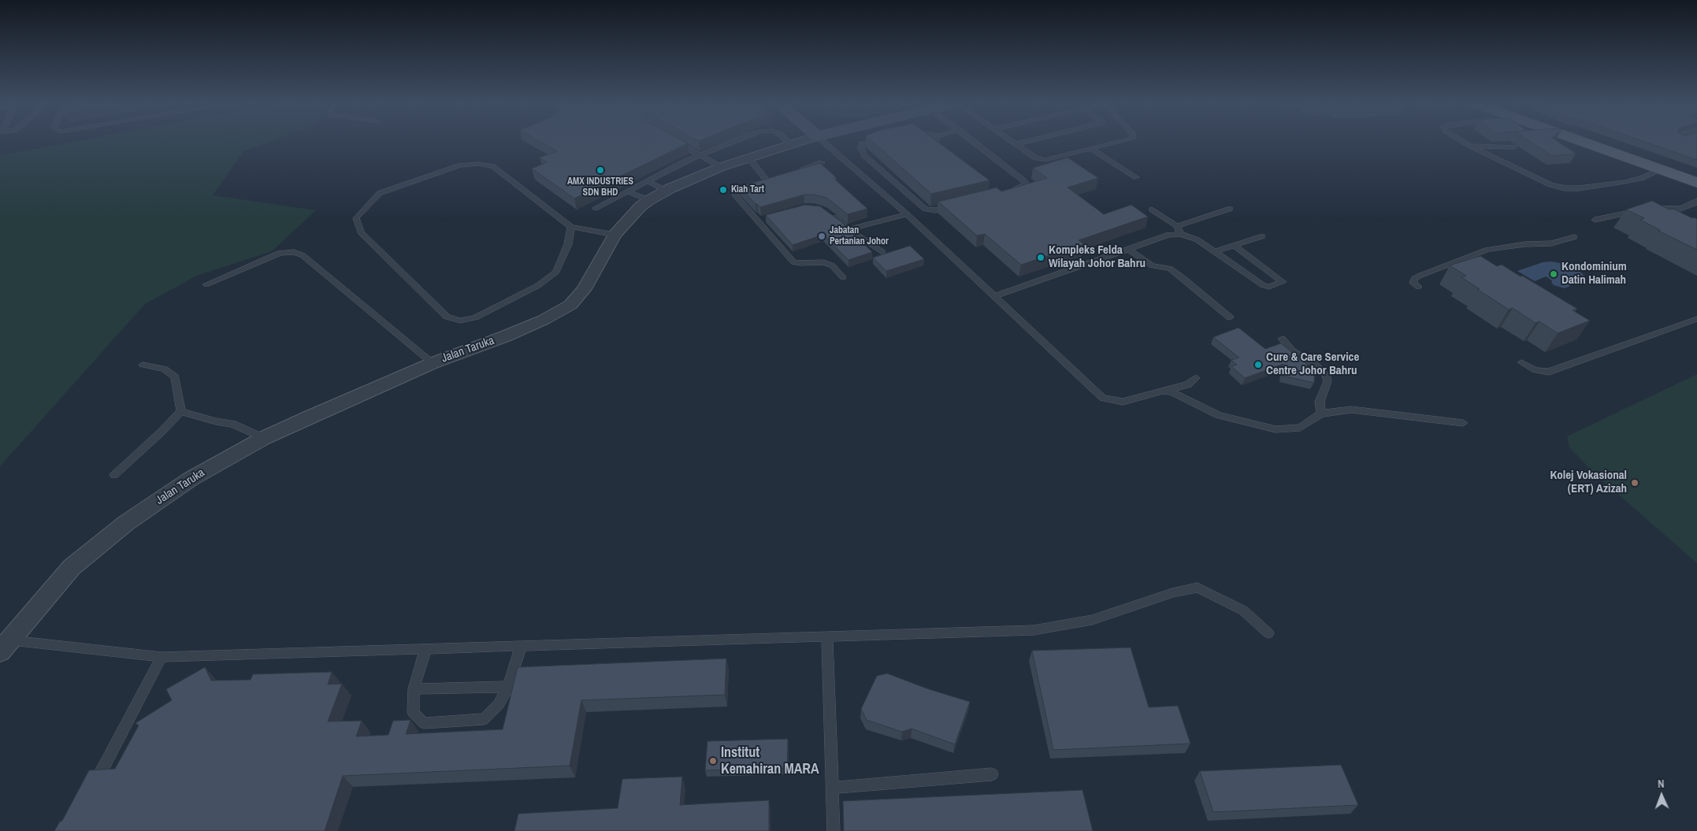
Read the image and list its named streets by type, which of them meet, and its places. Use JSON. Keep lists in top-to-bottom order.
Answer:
{
  "streets": {
    "street": ["Jalan Taruka"]
  },
  "places": [
    "AMX INDUSTRIES SDN BHD",
    "Kiah Tart",
    "Jabatan Pertanian Johor",
    "Kompleks Felda Wilayah Johor Bahru",
    "Kondominium Datin Halimah",
    "Cure & Care Service Centre Johor Bahru",
    "Kolej Vokasional (ERT) Azizah",
    "Institut Kemahiran MARA"
  ],
  "north": "top"
}
